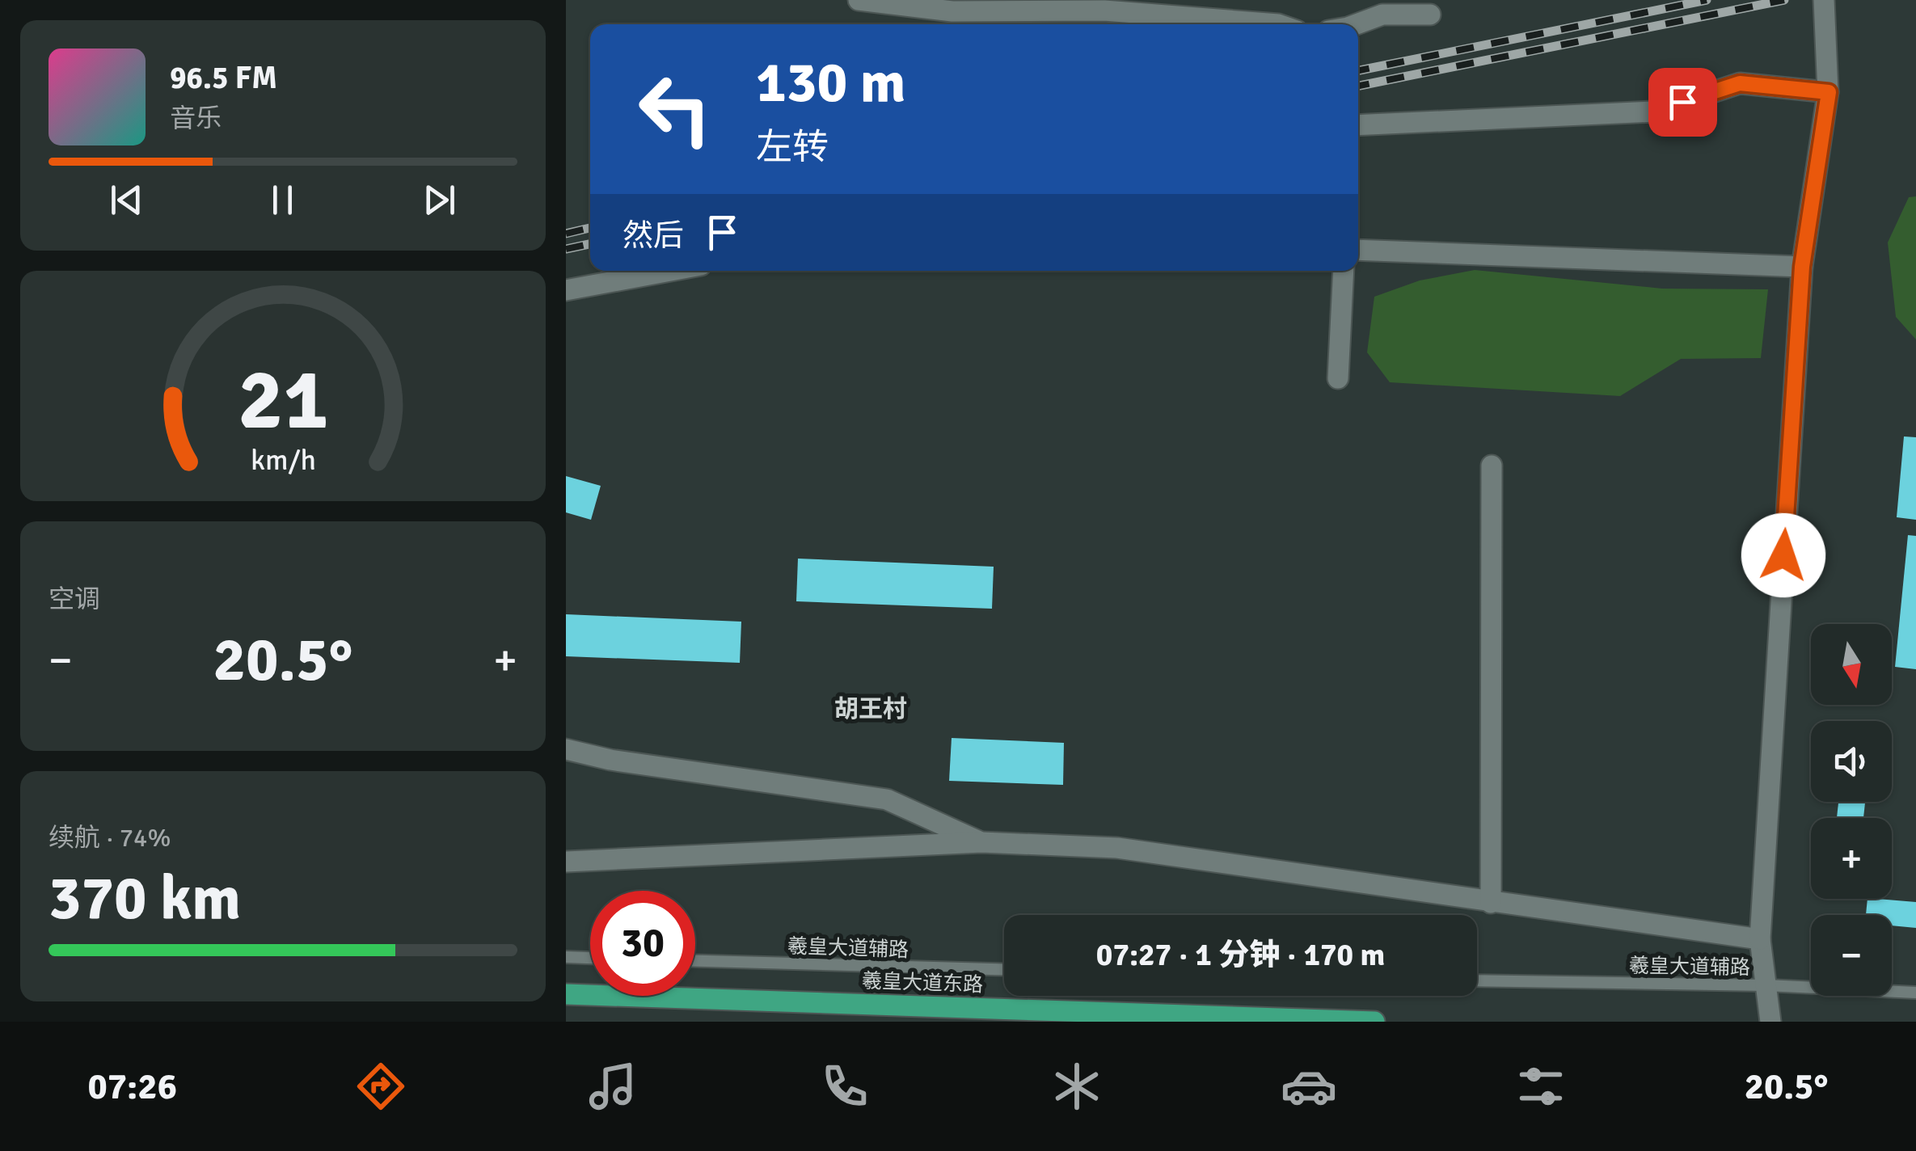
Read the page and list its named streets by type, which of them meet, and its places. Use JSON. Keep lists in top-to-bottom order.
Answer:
{
  "streets": {
    "main road": ["羲皇大道东路"],
    "lane": ["羲皇大道辅路"]
  },
  "districts": ["胡王村"],
  "north": "bottom",
  "page": {
    "turn": ["130 m", "左转"],
    "song": ["96.5 FM", "音乐"],
    "then": "然后",
    "tile": [
      "空调",
      ["续航 · 74%", "370 km"]
    ],
    "map_buttons": ["+", "−"],
    "heat": ["−", "20.5°", "+"],
    "limit": "30",
    "trip": "07:27 · 1 分钟 · 170 m",
    "tabs": ["07:26", "20.5°"],
    "gauge": ["21", "km/h"]
  }
}
